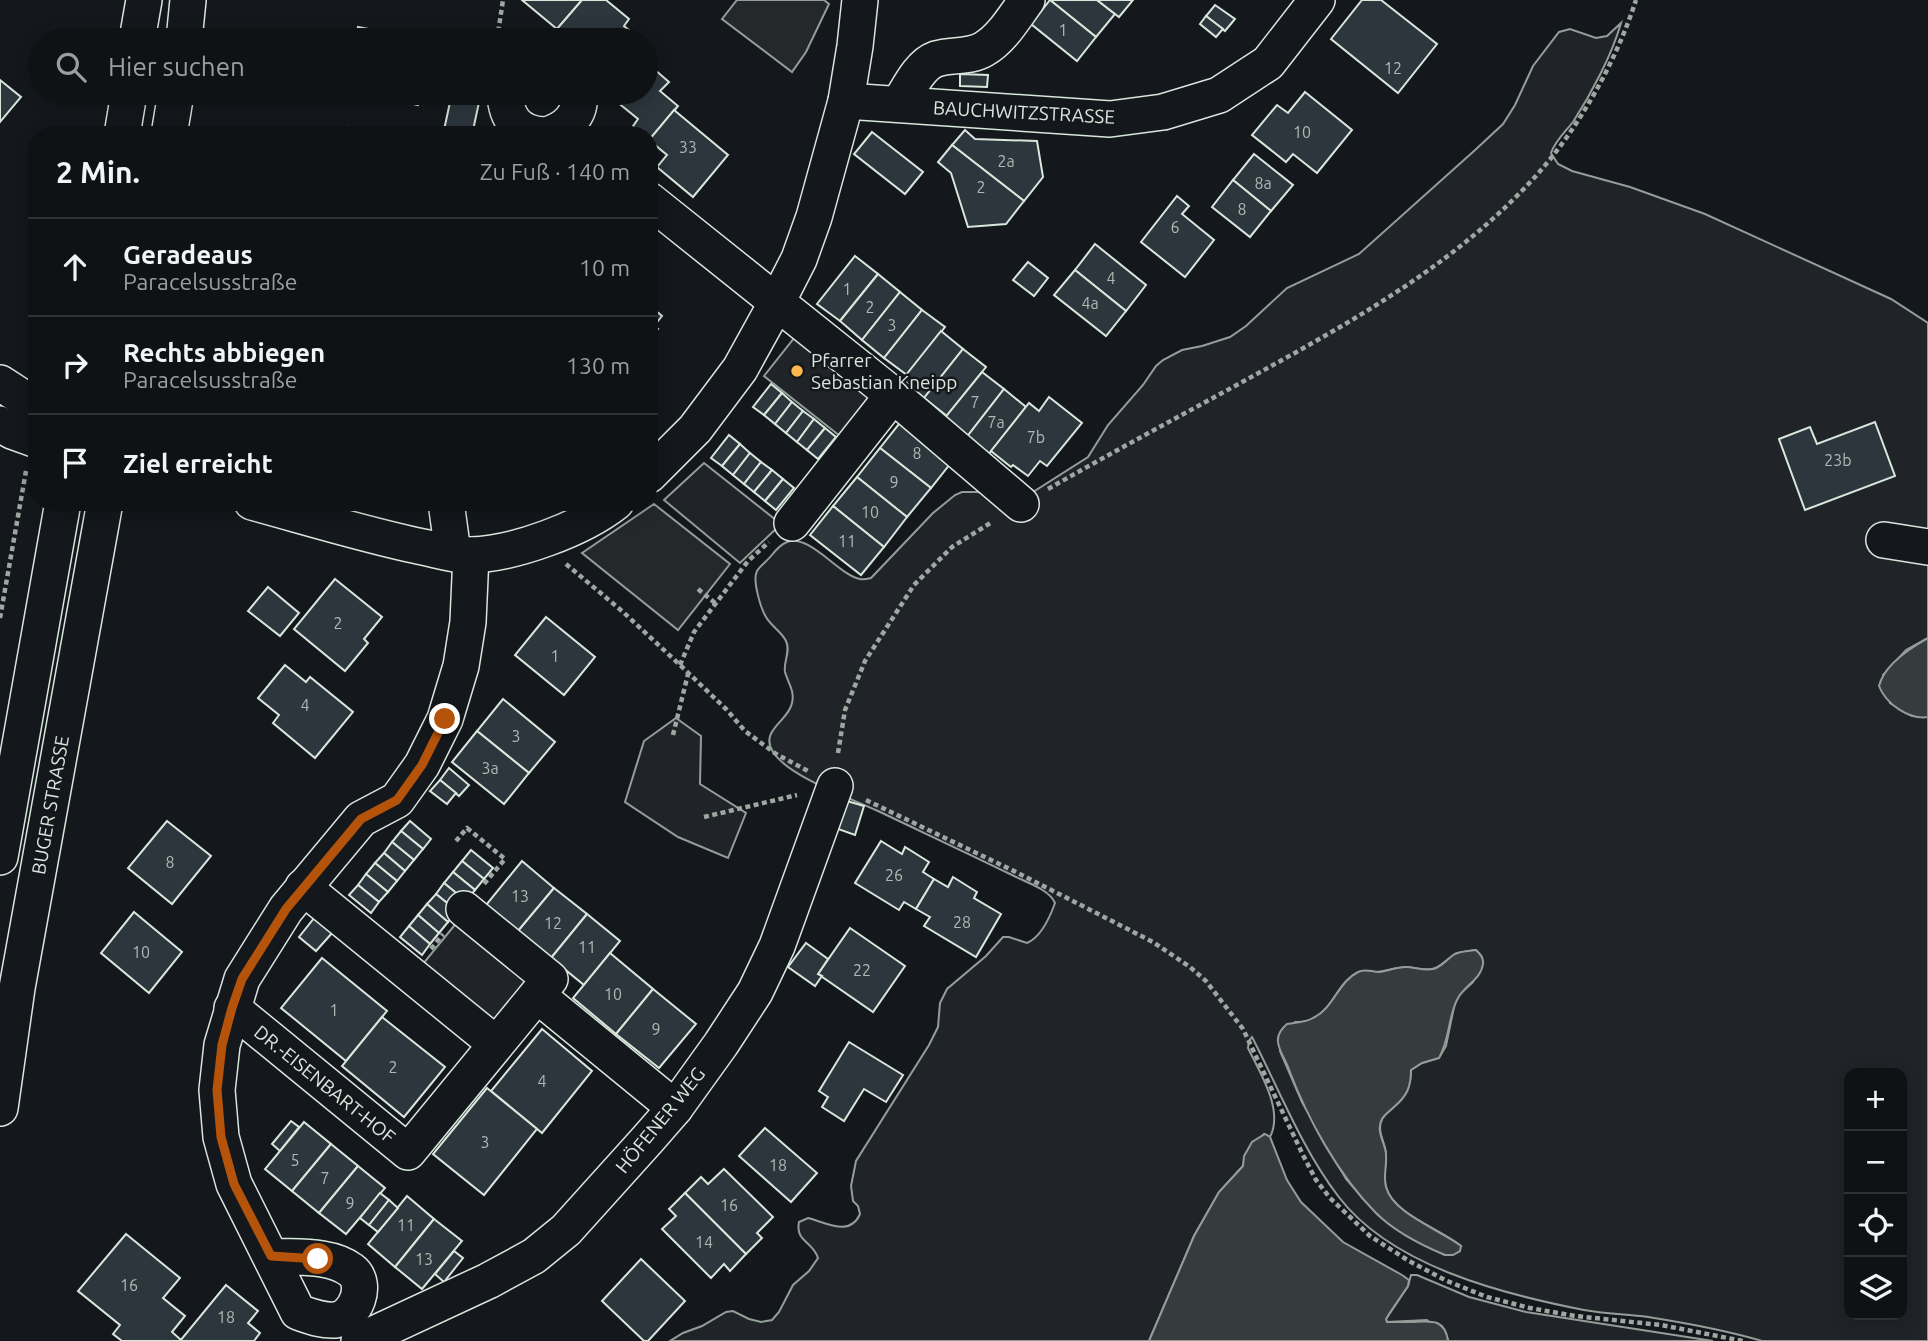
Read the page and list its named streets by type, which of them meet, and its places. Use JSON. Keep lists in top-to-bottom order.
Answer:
{
  "streets": {
    "street": [
      "BAUCHWITZSTRASSE",
      "BUGER STRASSE",
      "DR.-EISENBART-HOF",
      "HÖFENER WEG"
    ]
  },
  "places": ["Pfarrer Sebastian Kneipp"],
  "house_numbers": [
    "1",
    "12",
    "10",
    "33",
    "2a",
    "8a",
    "2",
    "8",
    "6",
    "4",
    "1",
    "4a",
    "2",
    "3",
    "7",
    "7a",
    "7b",
    "8",
    "23b",
    "9",
    "10",
    "11",
    "2",
    "1",
    "4",
    "3",
    "3a",
    "8",
    "26",
    "13",
    "28",
    "12",
    "11",
    "10",
    "22",
    "10",
    "1",
    "9",
    "2",
    "4",
    "3",
    "5",
    "18",
    "7",
    "9",
    "16",
    "11",
    "14",
    "13",
    "16",
    "18"
  ],
  "page": {
    "search": "Hier suchen",
    "heading": ["2 Min.", "Zu Fuß · 140 m"],
    "list": [
      ["Geradeaus", "Paracelsusstraße", "10 m"],
      ["Rechts abbiegen", "Paracelsusstraße", "130 m"],
      "Ziel erreicht"
    ],
    "map_buttons": ["+", "−"]
  }
}
